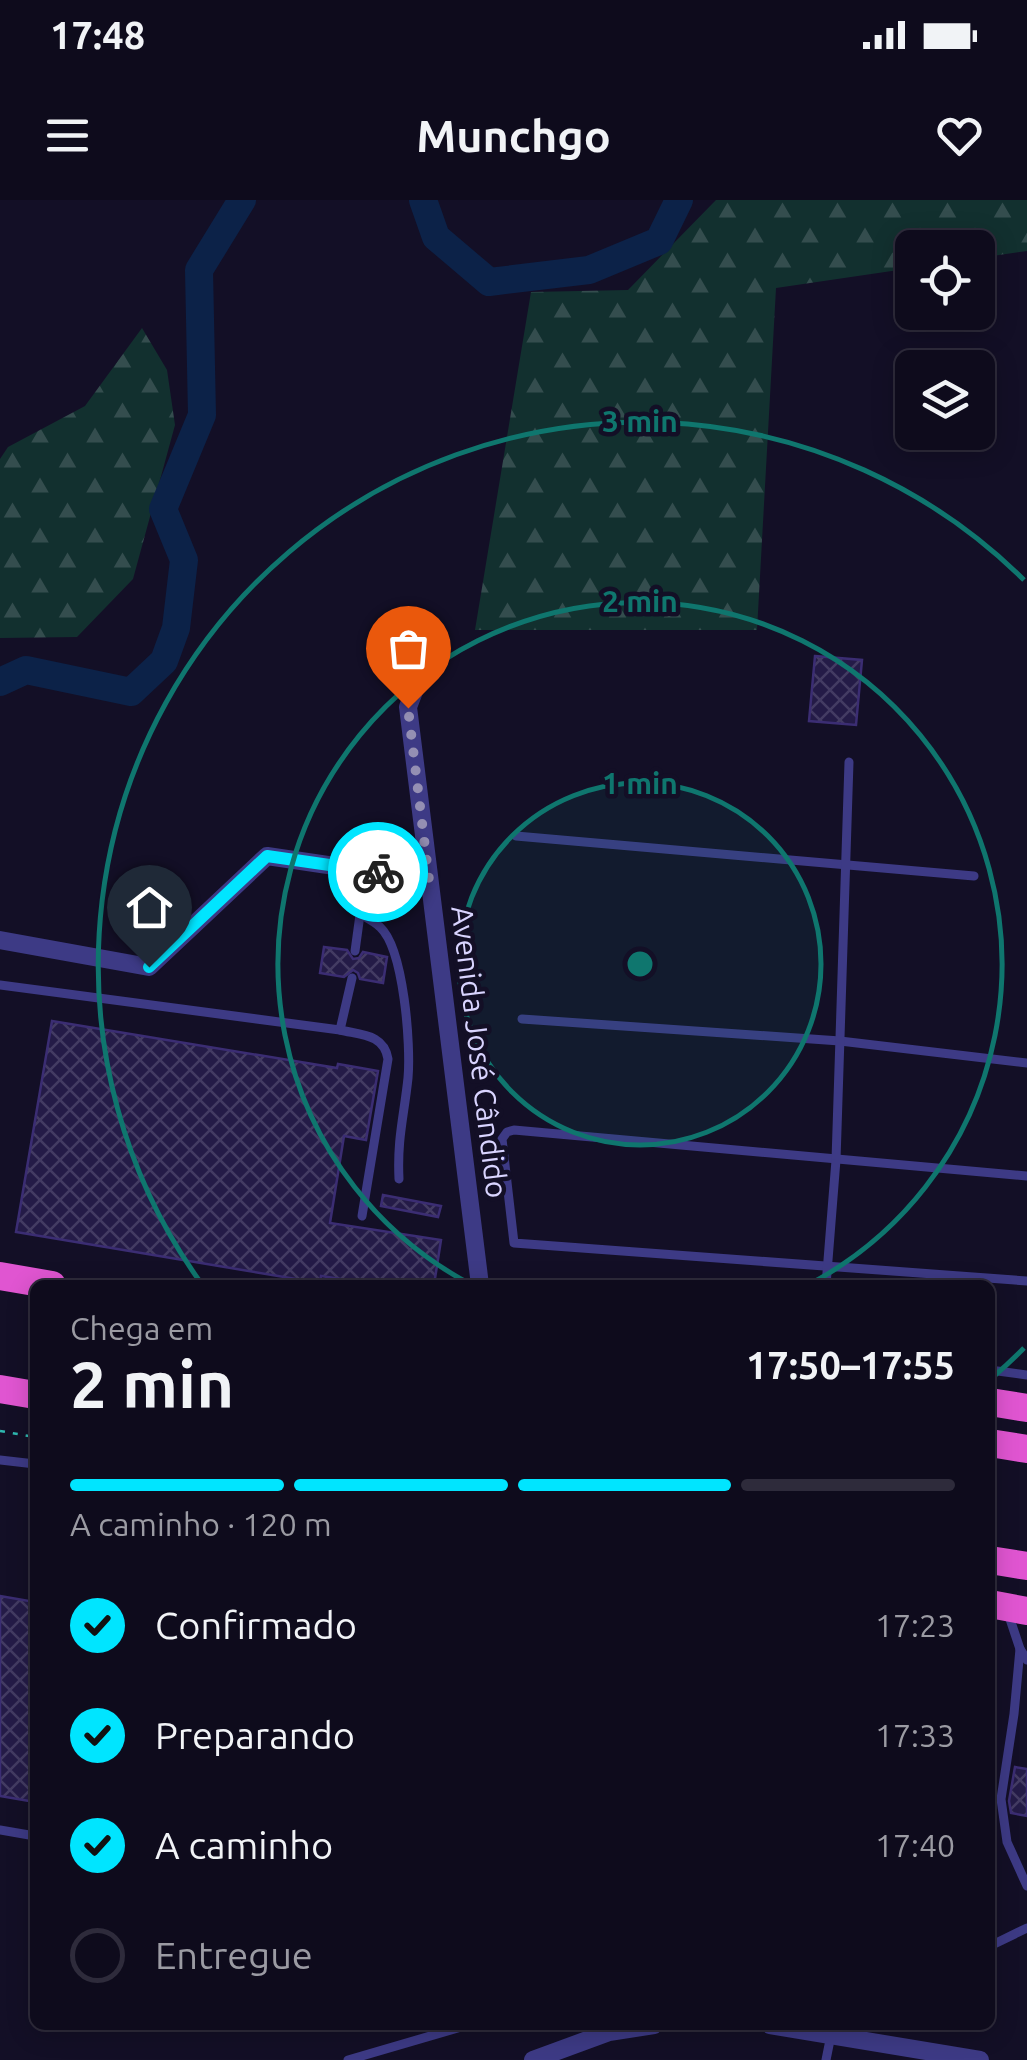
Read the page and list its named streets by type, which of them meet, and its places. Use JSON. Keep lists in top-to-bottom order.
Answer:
{
  "streets": {
    "street": ["Avenida José Cândido"]
  },
  "page": {
    "status": "17:48",
    "header": "Munchgo",
    "heading": ["2 min", "Chega em", "17:50–17:55"],
    "bar": "A caminho · 120 m",
    "list": [
      ["Confirmado", "17:23"],
      ["Preparando", "17:33"],
      ["A caminho", "17:40"],
      "Entregue"
    ]
  },
  "rings": ["3 min", "2 min", "1 min"]
}
